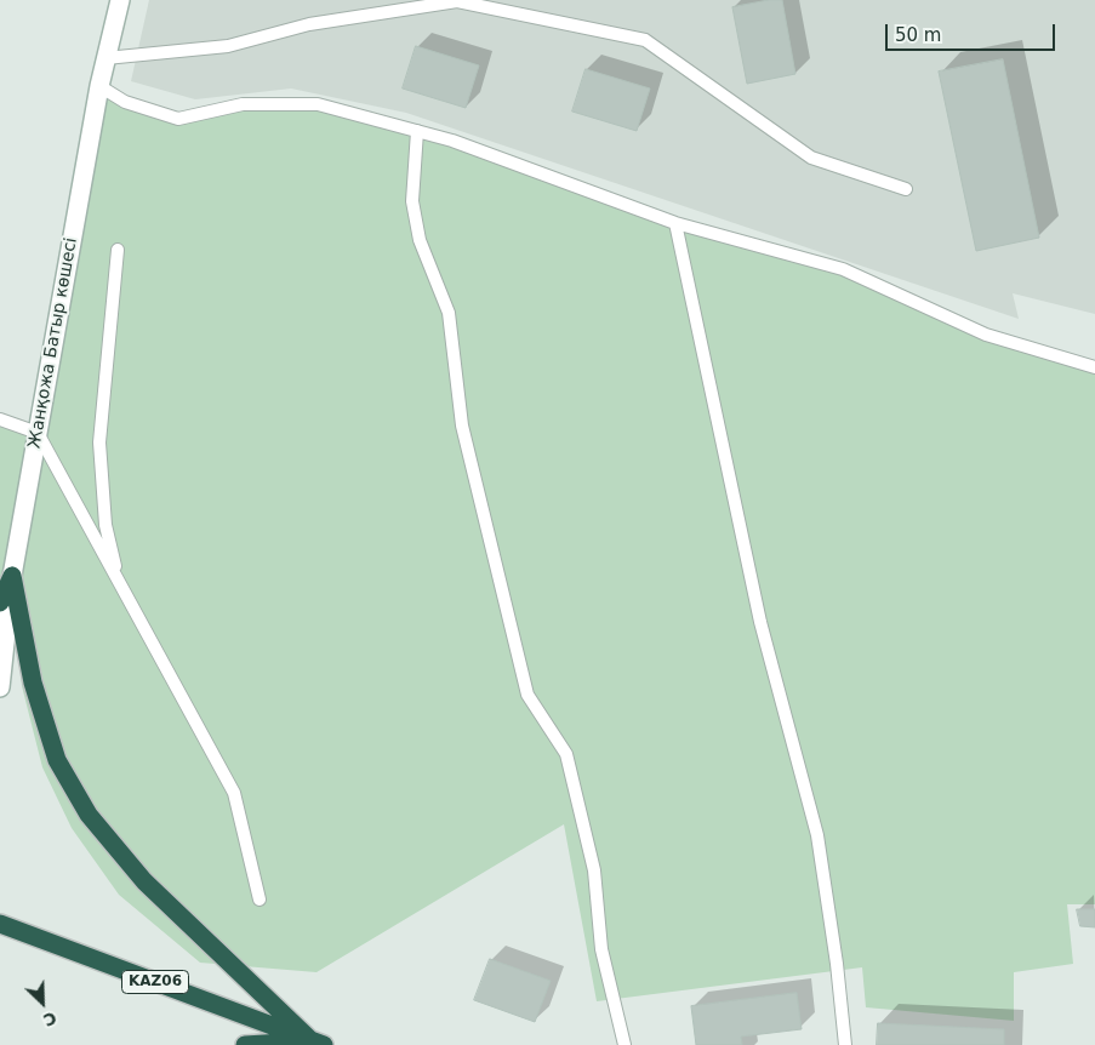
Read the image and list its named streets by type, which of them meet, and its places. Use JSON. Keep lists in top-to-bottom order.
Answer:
{
  "streets": {
    "highway": ["KАZ06"],
    "main road": ["Жанқожа Батыр көшесі"]
  },
  "scale_bar": "50 m",
  "north": "bottom right"
}
